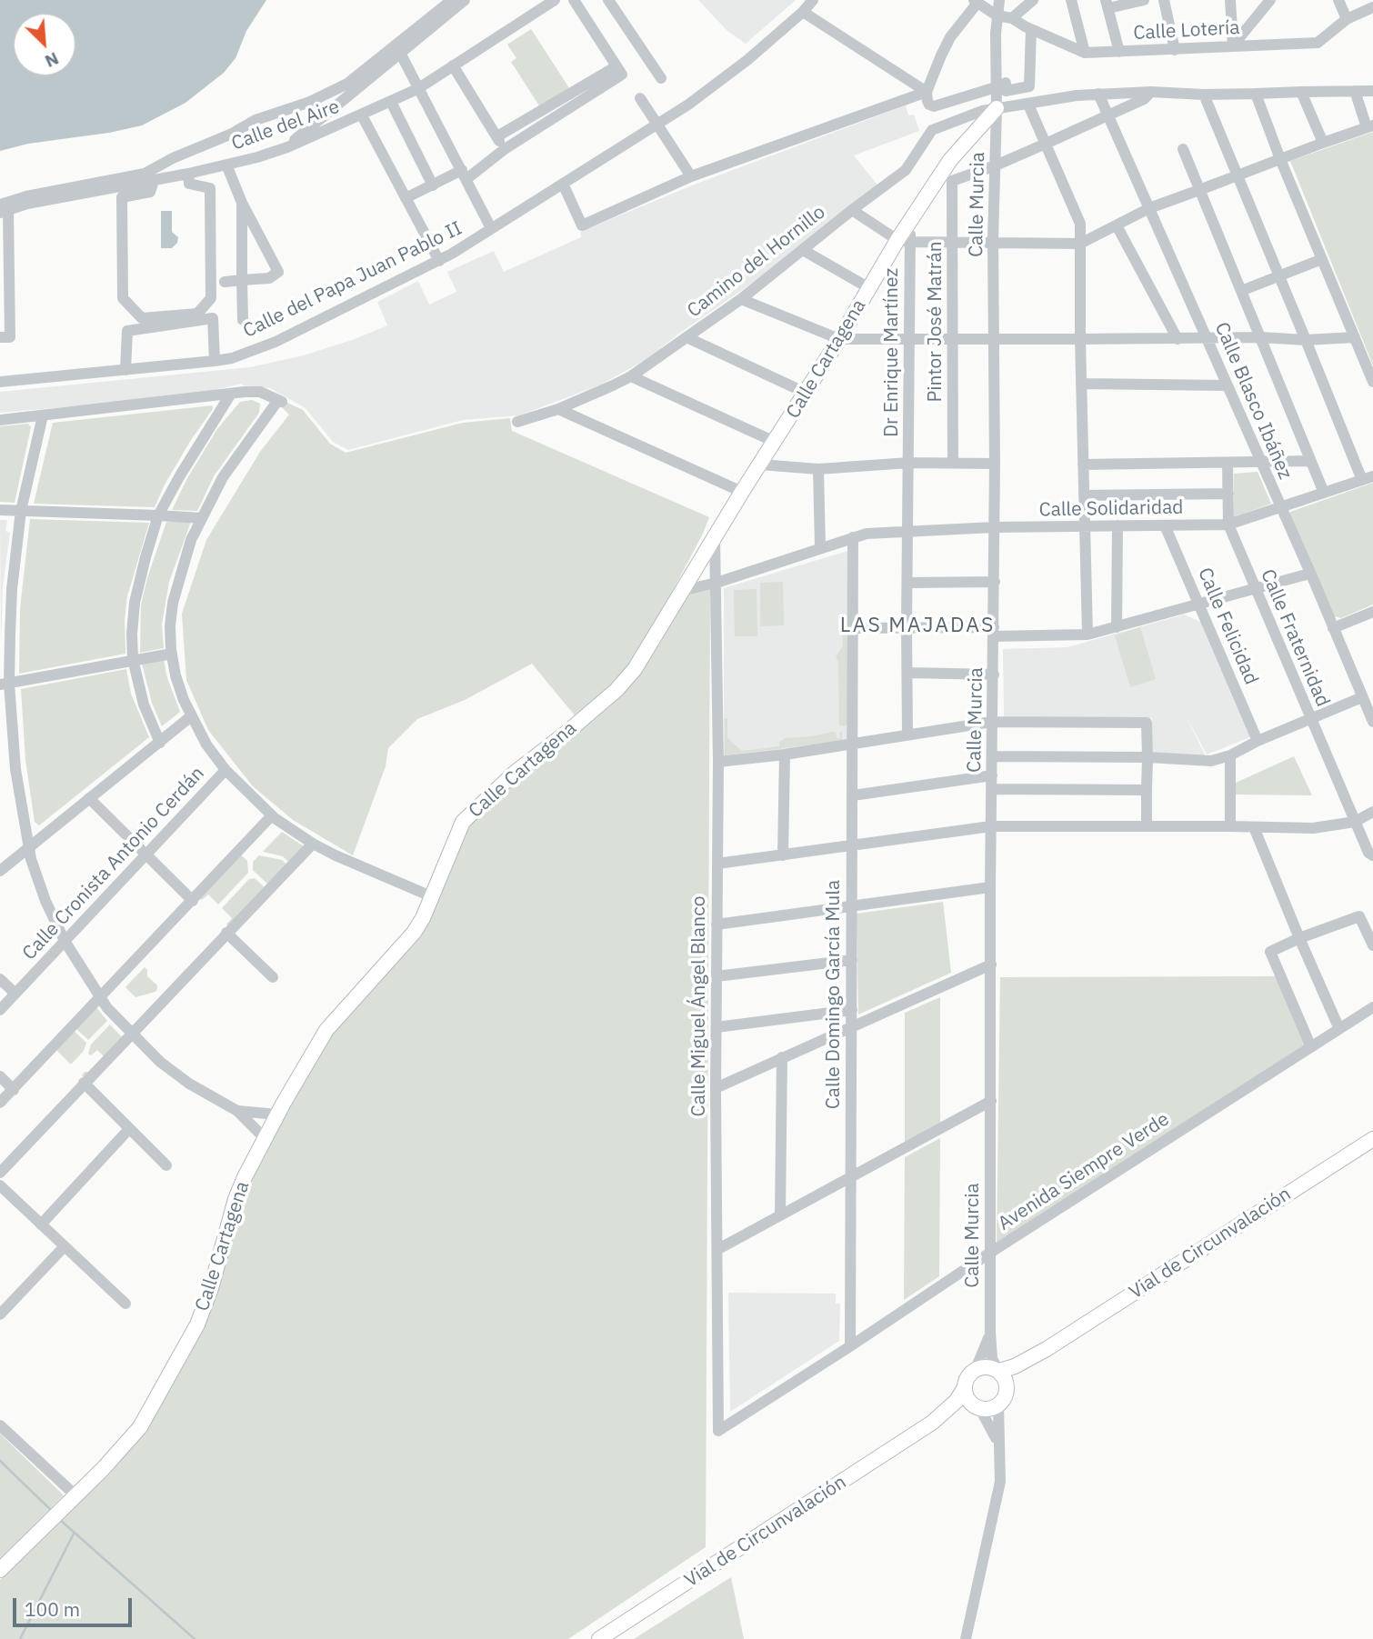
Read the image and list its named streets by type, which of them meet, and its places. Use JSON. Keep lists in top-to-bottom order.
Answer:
{
  "streets": {
    "main road": ["Calle Cartagena", "Vial de Circunvalación"],
    "street": [
      "Calle Lotería",
      "Calle del Aire",
      "Calle Murcia",
      "Camino del Hornillo",
      "Calle del Papa Juan Pablo II",
      "Pintor José Matrán",
      "Dr Enrique Martínez",
      "Calle Blasco Ibáñez",
      "Calle Solidaridad",
      "Calle Felicidad",
      "Calle Fraternidad",
      "Calle Cronista Antonio Cerdán",
      "Calle Domingo García Mula",
      "Calle Miguel Ángel Blanco",
      "Avenida Siempre Verde"
    ]
  },
  "crossings": [
    ["Calle Lotería", "Calle Murcia"],
    ["Calle Murcia", "Camino del Hornillo"],
    ["Calle Murcia", "Calle Cartagena"],
    ["Calle Murcia", "Calle Solidaridad"],
    ["Calle Murcia", "Avenida Siempre Verde"],
    ["Calle Murcia", "Vial de Circunvalación"],
    ["Camino del Hornillo", "Calle Cartagena"],
    ["Camino del Hornillo", "Calle Blasco Ibáñez"],
    ["Pintor José Matrán", "Calle Cartagena"],
    ["Dr Enrique Martínez", "Calle Cartagena"],
    ["Dr Enrique Martínez", "Calle Solidaridad"],
    ["Calle Cartagena", "Calle Solidaridad"],
    ["Calle Cartagena", "Calle Miguel Ángel Blanco"],
    ["Calle Blasco Ibáñez", "Calle Solidaridad"],
    ["Calle Solidaridad", "Calle Felicidad"],
    ["Calle Solidaridad", "Calle Fraternidad"],
    ["Calle Solidaridad", "Calle Domingo García Mula"],
    ["Calle Solidaridad", "Calle Miguel Ángel Blanco"],
    ["Calle Domingo García Mula", "Avenida Siempre Verde"],
    ["Calle Miguel Ángel Blanco", "Avenida Siempre Verde"]
  ],
  "districts": ["LAS MAJADAS"],
  "scale_bar": "100 m",
  "north": "bottom right"
}
